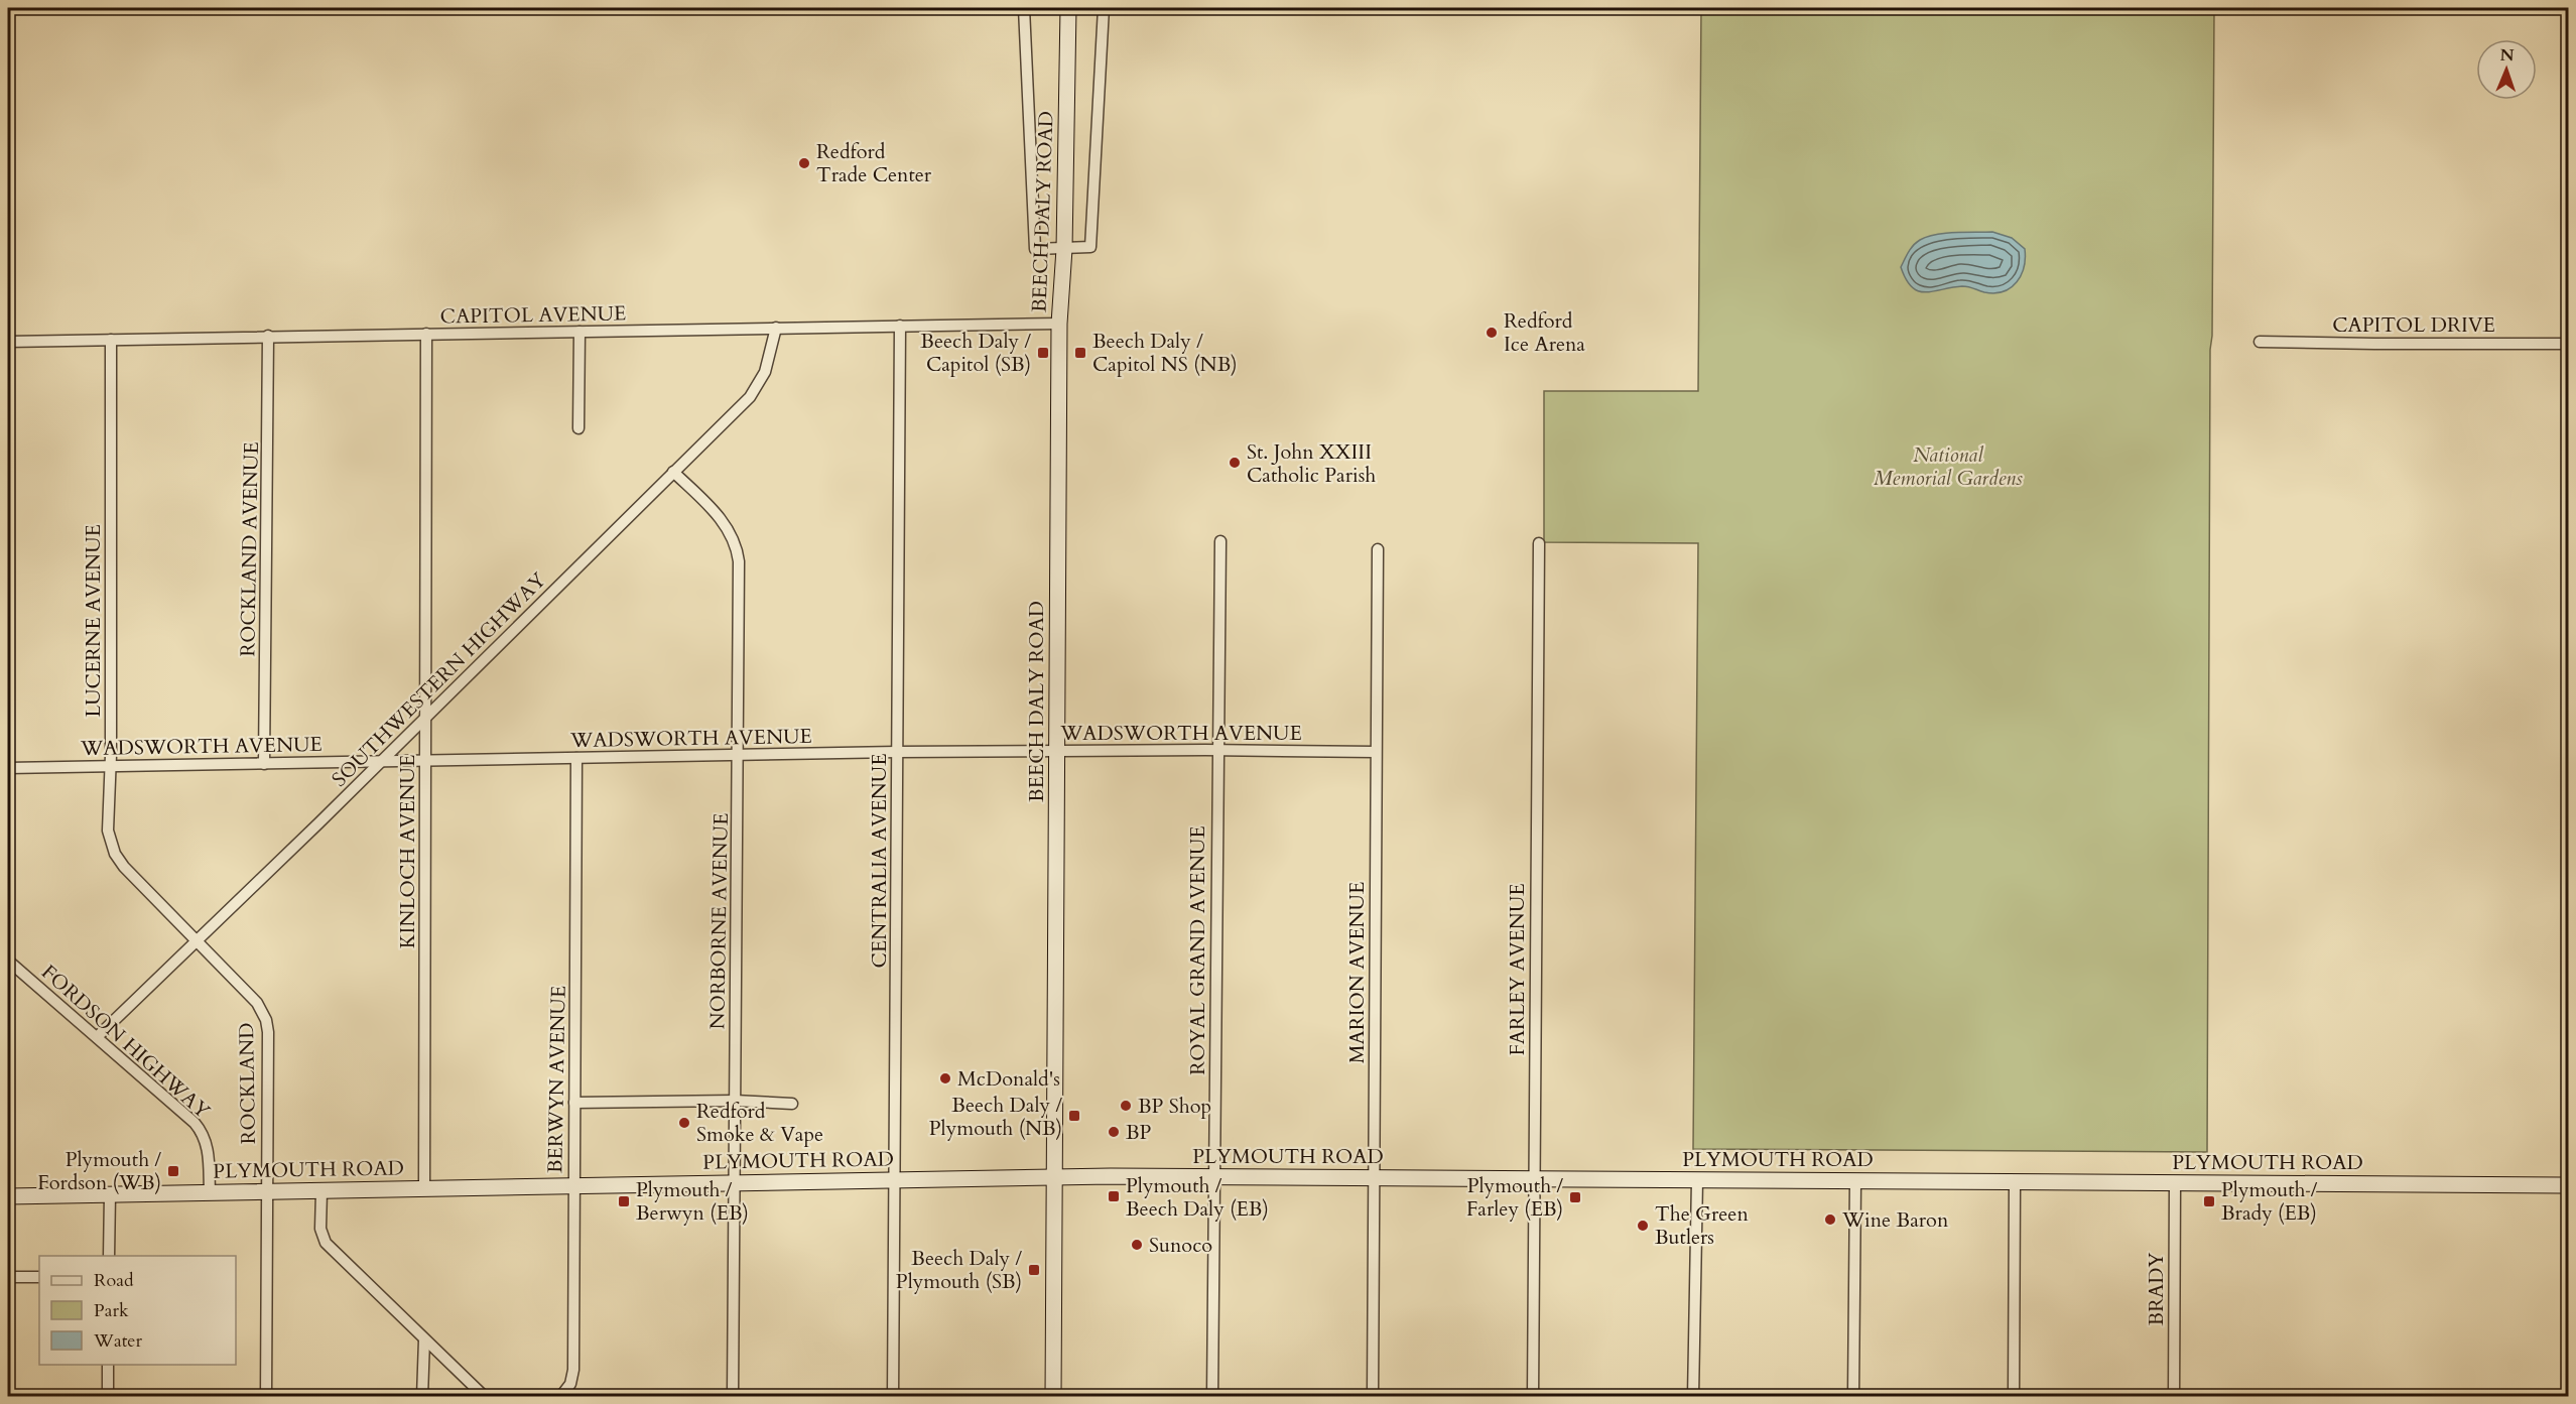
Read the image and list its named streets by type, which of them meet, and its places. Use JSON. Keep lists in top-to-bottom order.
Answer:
{
  "streets": {
    "main road": ["BEECH DALY ROAD", "PLYMOUTH ROAD"],
    "street": [
      "CAPITOL AVENUE",
      "CAPITOL DRIVE",
      "ROCKLAND AVENUE",
      "LUCERNE AVENUE",
      "SOUTHWESTERN HIGHWAY",
      "WADSWORTH AVENUE",
      "KINLOCH AVENUE",
      "CENTRALIA AVENUE",
      "NORBORNE AVENUE",
      "ROYAL GRAND AVENUE",
      "FARLEY AVENUE",
      "MARION AVENUE",
      "FORDSON HIGHWAY",
      "BERWYN AVENUE",
      "ROCKLAND",
      "BRADY"
    ]
  },
  "crossings": [
    ["BEECH DALY ROAD", "CAPITOL AVENUE"],
    ["BEECH DALY ROAD", "WADSWORTH AVENUE"],
    ["BEECH DALY ROAD", "PLYMOUTH ROAD"],
    ["CAPITOL AVENUE", "ROCKLAND AVENUE"],
    ["CAPITOL AVENUE", "LUCERNE AVENUE"],
    ["CAPITOL AVENUE", "SOUTHWESTERN HIGHWAY"],
    ["CAPITOL AVENUE", "KINLOCH AVENUE"],
    ["CAPITOL AVENUE", "CENTRALIA AVENUE"],
    ["ROCKLAND AVENUE", "WADSWORTH AVENUE"],
    ["LUCERNE AVENUE", "SOUTHWESTERN HIGHWAY"],
    ["LUCERNE AVENUE", "WADSWORTH AVENUE"],
    ["LUCERNE AVENUE", "ROCKLAND"],
    ["SOUTHWESTERN HIGHWAY", "WADSWORTH AVENUE"],
    ["SOUTHWESTERN HIGHWAY", "KINLOCH AVENUE"],
    ["SOUTHWESTERN HIGHWAY", "NORBORNE AVENUE"],
    ["SOUTHWESTERN HIGHWAY", "FORDSON HIGHWAY"],
    ["SOUTHWESTERN HIGHWAY", "ROCKLAND"],
    ["WADSWORTH AVENUE", "KINLOCH AVENUE"],
    ["WADSWORTH AVENUE", "CENTRALIA AVENUE"],
    ["WADSWORTH AVENUE", "NORBORNE AVENUE"],
    ["WADSWORTH AVENUE", "ROYAL GRAND AVENUE"],
    ["WADSWORTH AVENUE", "MARION AVENUE"],
    ["WADSWORTH AVENUE", "BERWYN AVENUE"],
    ["KINLOCH AVENUE", "PLYMOUTH ROAD"],
    ["CENTRALIA AVENUE", "PLYMOUTH ROAD"],
    ["NORBORNE AVENUE", "PLYMOUTH ROAD"],
    ["ROYAL GRAND AVENUE", "PLYMOUTH ROAD"],
    ["FARLEY AVENUE", "PLYMOUTH ROAD"],
    ["MARION AVENUE", "PLYMOUTH ROAD"],
    ["FORDSON HIGHWAY", "PLYMOUTH ROAD"],
    ["BERWYN AVENUE", "PLYMOUTH ROAD"],
    ["ROCKLAND", "PLYMOUTH ROAD"],
    ["PLYMOUTH ROAD", "BRADY"]
  ],
  "parks": ["National Memorial Gardens"],
  "places": {
    "other": [
      "Redford Trade Center",
      "Redford Ice Arena",
      "St. John XXIII Catholic Parish",
      "McDonald's",
      "BP Shop",
      "Redford Smoke & Vape",
      "BP",
      "Wine Baron",
      "The Green Butlers",
      "Sunoco"
    ],
    "transit": [
      "Beech Daly / Capitol (SB)",
      "Beech Daly / Capitol NS (NB)",
      "Beech Daly / Plymouth (NB)",
      "Plymouth / Fordson (WB)",
      "Plymouth / Beech Daly (EB)",
      "Plymouth / Farley (EB)",
      "Plymouth / Berwyn (EB)",
      "Plymouth / Brady (EB)",
      "Beech Daly / Plymouth (SB)"
    ]
  },
  "legend": ["Road", "Park", "Water"],
  "north": "top"
}
